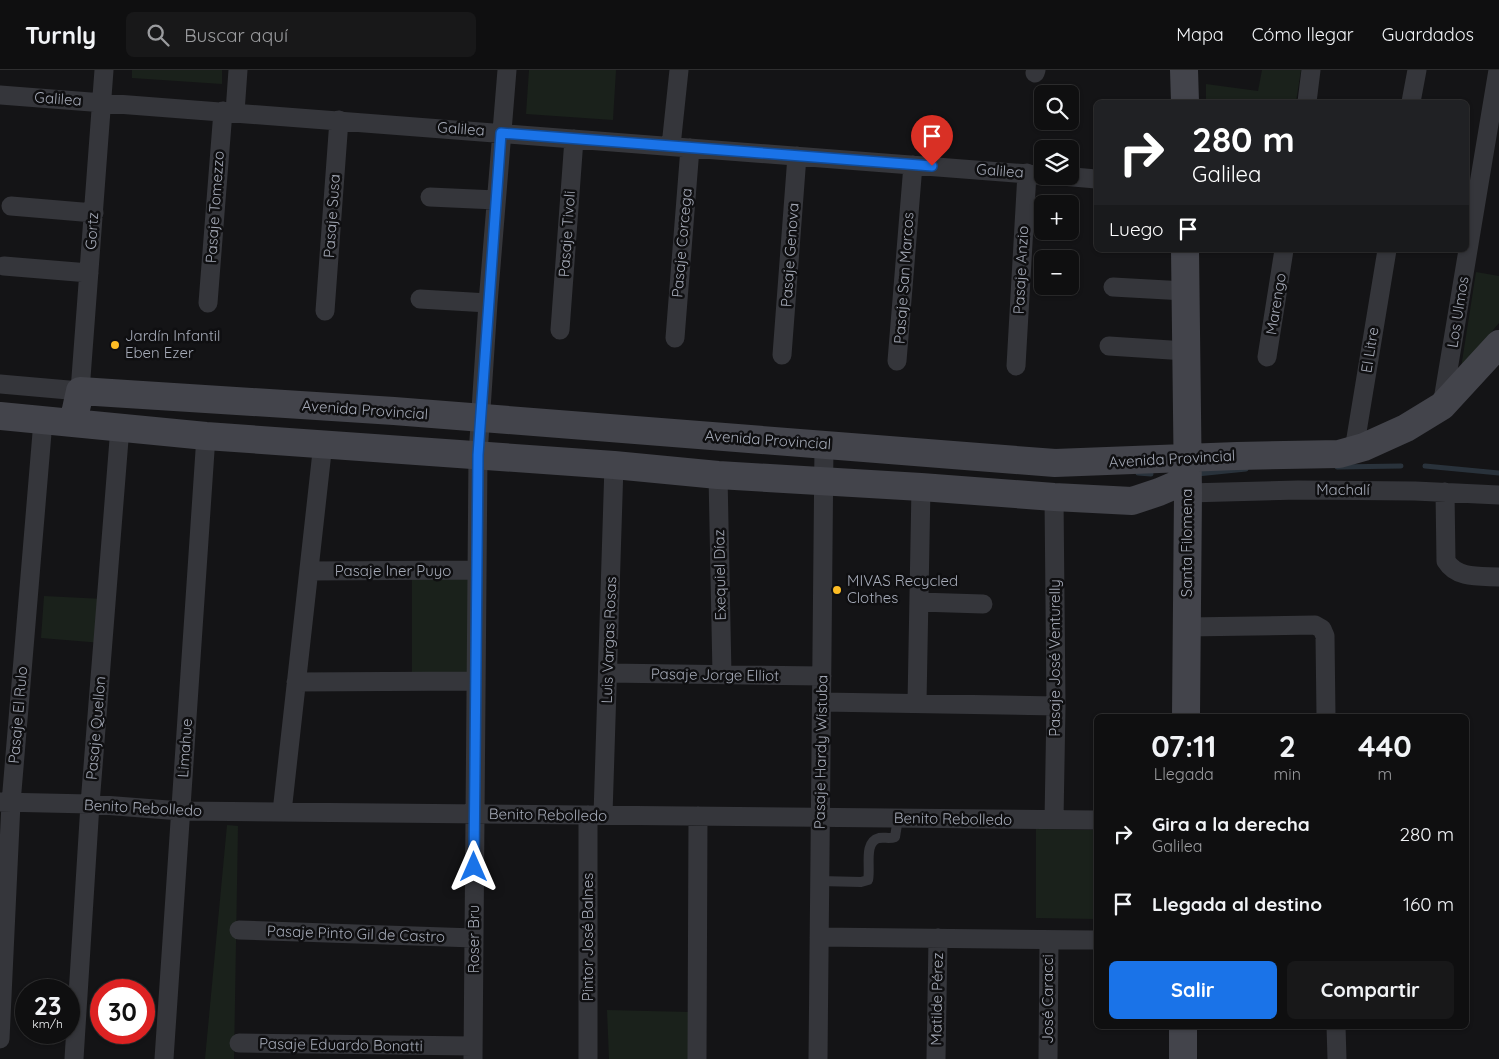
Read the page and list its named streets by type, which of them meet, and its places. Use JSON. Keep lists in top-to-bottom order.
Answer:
{
  "streets": {
    "street": [
      "Galilea",
      "Pasaje Tomezzo",
      "Pasaje Susa",
      "Gortz",
      "Pasaje Tivoli",
      "Pasaje Corcega",
      "Pasaje Genova",
      "Pasaje Anzio",
      "Pasaje San Marcos",
      "Marengo",
      "Los Ulmos",
      "El Litre",
      "Avenida Provincial",
      "Machalí",
      "Santa Filomena",
      "Pasaje Iner Puyo",
      "Exequiel Díaz",
      "Luis Vargas Rosas",
      "Pasaje José Venturelly",
      "Pasaje Jorge Elliot",
      "Pasaje El Rulo",
      "Pasaje Quellon",
      "Limahue",
      "Pasaje Hardy Wistuba",
      "Benito Rebolledo",
      "Pasaje Pinto Gil de Castro",
      "Pintor José Balnes",
      "Roser Bru",
      "Matilde Pérez",
      "José Caracci",
      "Pasaje Eduardo Bonatti"
    ]
  },
  "crossings": [
    ["Galilea", "Pasaje Tomezzo"],
    ["Galilea", "Pasaje Susa"],
    ["Galilea", "Gortz"],
    ["Galilea", "Pasaje Tivoli"],
    ["Galilea", "Pasaje Corcega"],
    ["Galilea", "Pasaje Genova"],
    ["Galilea", "Pasaje San Marcos"],
    ["Galilea", "Roser Bru"],
    ["Gortz", "Avenida Provincial"],
    ["Los Ulmos", "Avenida Provincial"],
    ["El Litre", "Avenida Provincial"],
    ["Avenida Provincial", "Machalí"],
    ["Avenida Provincial", "Santa Filomena"],
    ["Avenida Provincial", "Exequiel Díaz"],
    ["Avenida Provincial", "Luis Vargas Rosas"],
    ["Avenida Provincial", "Pasaje José Venturelly"],
    ["Avenida Provincial", "Pasaje El Rulo"],
    ["Avenida Provincial", "Pasaje Quellon"],
    ["Avenida Provincial", "Limahue"],
    ["Avenida Provincial", "Pasaje Hardy Wistuba"],
    ["Avenida Provincial", "Roser Bru"],
    ["Machalí", "Santa Filomena"],
    ["Pasaje Iner Puyo", "Roser Bru"],
    ["Exequiel Díaz", "Pasaje Jorge Elliot"],
    ["Luis Vargas Rosas", "Pasaje Jorge Elliot"],
    ["Luis Vargas Rosas", "Benito Rebolledo"],
    ["Luis Vargas Rosas", "Pintor José Balnes"],
    ["Pasaje José Venturelly", "Benito Rebolledo"],
    ["Pasaje Jorge Elliot", "Pasaje Hardy Wistuba"],
    ["Pasaje El Rulo", "Benito Rebolledo"],
    ["Pasaje Quellon", "Benito Rebolledo"],
    ["Limahue", "Benito Rebolledo"],
    ["Pasaje Hardy Wistuba", "Benito Rebolledo"],
    ["Benito Rebolledo", "Pintor José Balnes"],
    ["Benito Rebolledo", "Roser Bru"],
    ["Pasaje Pinto Gil de Castro", "Roser Bru"],
    ["Roser Bru", "Pasaje Eduardo Bonatti"]
  ],
  "places": ["Jardín Infantil Eben Ezer", "MIVAS Recycled Clothes"],
  "page": {
    "header": "Turnly",
    "search": "Buscar aquí",
    "nav": ["Mapa", "Cómo llegar", "Guardados"],
    "map_buttons": ["+", "−"],
    "turn": ["280 m", "Galilea"],
    "then": "Luego",
    "eta": [
      "07:11",
      "Llegada",
      "2",
      "min",
      "440",
      "m"
    ],
    "list": [
      {
        "name": "Gira a la derecha",
        "note": "Galilea",
        "value": "280 m"
      },
      {
        "name": "Llegada al destino",
        "value": "160 m"
      }
    ],
    "buttons": ["Salir", "Compartir"],
    "speed": "23 km/h",
    "limit": "30"
  }
}
